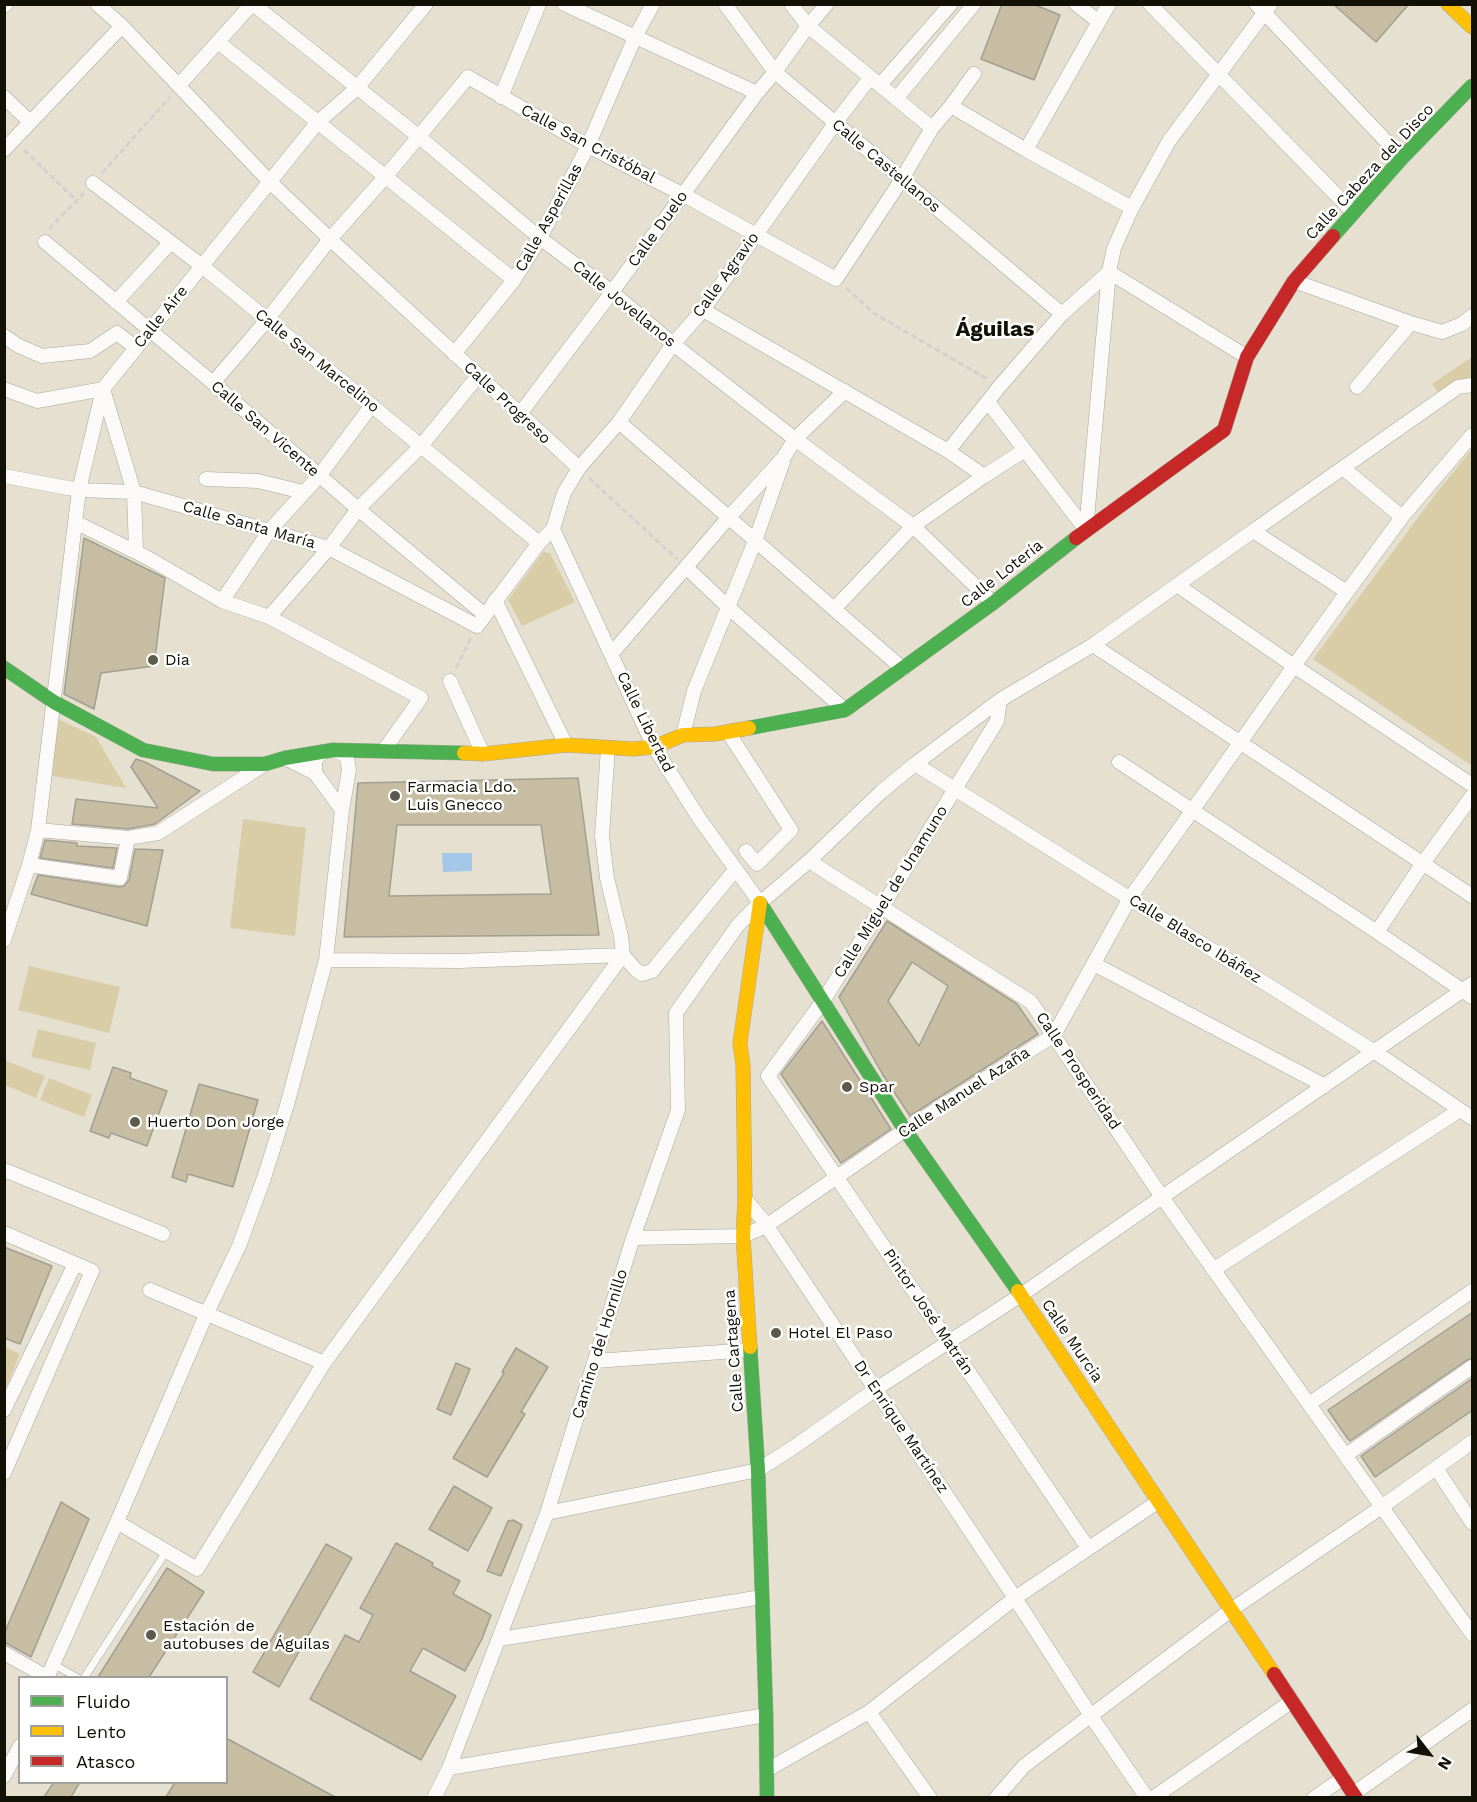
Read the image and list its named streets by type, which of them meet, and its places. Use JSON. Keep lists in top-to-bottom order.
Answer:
{
  "streets": {
    "street": [
      "Calle San Cristóbal",
      "Calle Castellanos",
      "Calle Cabeza del Disco",
      "Calle Asperillas",
      "Calle Duelo",
      "Calle Agravio",
      "Calle Jovellanos",
      "Calle Aire",
      "Calle San Marcelino",
      "Calle Progreso",
      "Calle San Vicente",
      "Calle Santa María",
      "Calle Lotería",
      "Calle Libertad",
      "Calle Miguel de Unamuno",
      "Calle Blasco Ibáñez",
      "Calle Prosperidad",
      "Calle Manuel Azaña",
      "Pintor José Matrán",
      "Calle Murcia",
      "Camino del Hornillo",
      "Calle Cartagena",
      "Dr Enrique Martínez"
    ]
  },
  "crossings": [
    ["Calle San Cristóbal", "Calle Asperillas"],
    ["Calle San Cristóbal", "Calle Duelo"],
    ["Calle San Cristóbal", "Calle Agravio"],
    ["Calle San Cristóbal", "Calle Jovellanos"],
    ["Calle Castellanos", "Calle Duelo"],
    ["Calle Castellanos", "Calle Agravio"],
    ["Calle Cabeza del Disco", "Calle Lotería"],
    ["Calle Asperillas", "Calle Jovellanos"],
    ["Calle Asperillas", "Calle Progreso"],
    ["Calle Duelo", "Calle Jovellanos"],
    ["Calle Duelo", "Calle Progreso"],
    ["Calle Agravio", "Calle Jovellanos"],
    ["Calle Agravio", "Calle Progreso"],
    ["Calle Agravio", "Calle Libertad"],
    ["Calle Jovellanos", "Calle Aire"],
    ["Calle Jovellanos", "Calle Lotería"],
    ["Calle Aire", "Calle San Marcelino"],
    ["Calle Aire", "Calle Progreso"],
    ["Calle Aire", "Calle San Vicente"],
    ["Calle Aire", "Calle Santa María"],
    ["Calle San Vicente", "Calle Santa María"],
    ["Calle Libertad", "Calle Murcia"],
    ["Calle Libertad", "Camino del Hornillo"],
    ["Calle Libertad", "Calle Cartagena"],
    ["Calle Miguel de Unamuno", "Calle Blasco Ibáñez"],
    ["Calle Miguel de Unamuno", "Calle Prosperidad"],
    ["Calle Miguel de Unamuno", "Pintor José Matrán"],
    ["Calle Miguel de Unamuno", "Calle Murcia"],
    ["Calle Miguel de Unamuno", "Camino del Hornillo"],
    ["Calle Blasco Ibáñez", "Calle Manuel Azaña"],
    ["Calle Blasco Ibáñez", "Camino del Hornillo"],
    ["Calle Prosperidad", "Calle Manuel Azaña"],
    ["Calle Prosperidad", "Camino del Hornillo"],
    ["Calle Manuel Azaña", "Pintor José Matrán"],
    ["Calle Manuel Azaña", "Calle Murcia"],
    ["Calle Manuel Azaña", "Calle Cartagena"],
    ["Calle Manuel Azaña", "Dr Enrique Martínez"],
    ["Calle Murcia", "Camino del Hornillo"],
    ["Calle Murcia", "Calle Cartagena"],
    ["Camino del Hornillo", "Calle Cartagena"],
    ["Calle Cartagena", "Dr Enrique Martínez"]
  ],
  "districts": ["Águilas"],
  "places": [
    "Dia",
    "Farmacia Ldo. Luis Gnecco",
    "Spar",
    "Huerto Don Jorge",
    "Hotel El Paso",
    "Estación de autobuses de Águilas"
  ],
  "legend": ["Fluido", "Lento", "Atasco"],
  "north": "bottom right"
}
